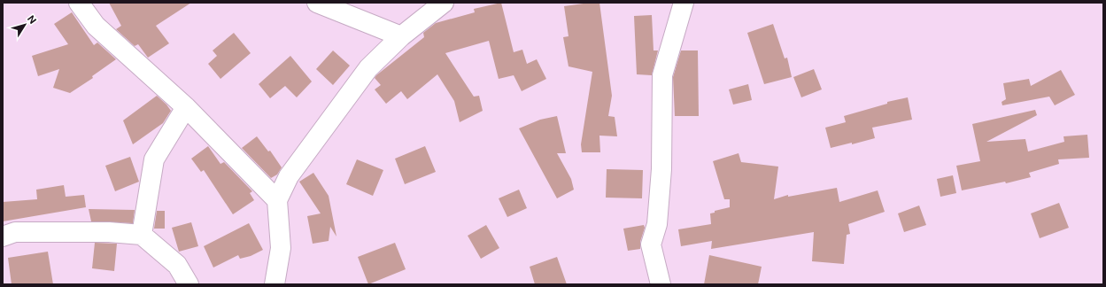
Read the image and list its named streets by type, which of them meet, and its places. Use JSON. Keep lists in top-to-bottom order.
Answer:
{
  "north": "top right"
}
